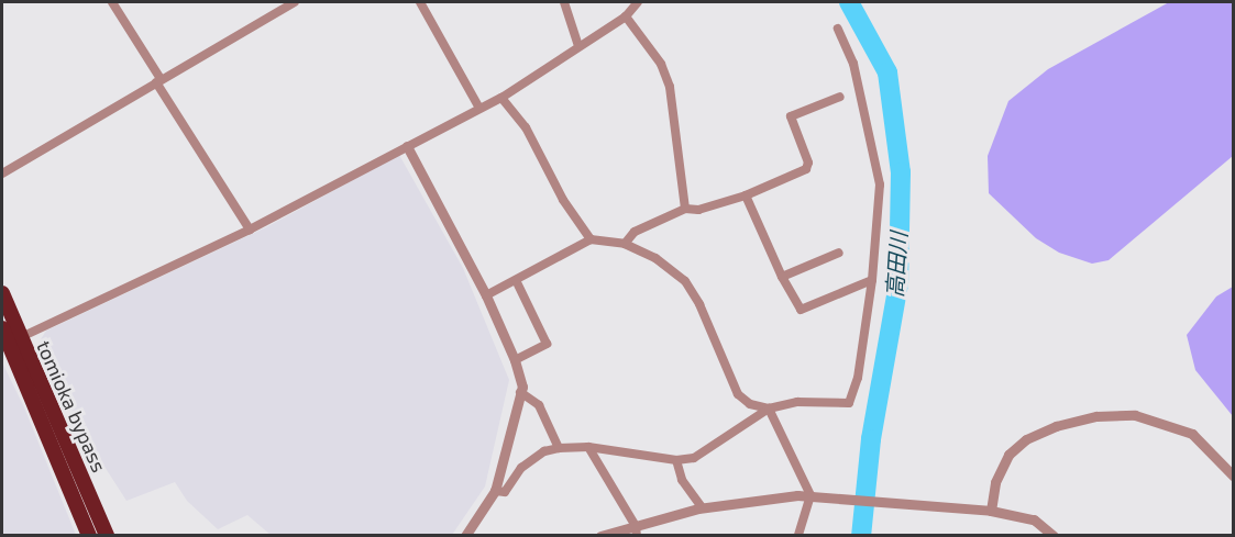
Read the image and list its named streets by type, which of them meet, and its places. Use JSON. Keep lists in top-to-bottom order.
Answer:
{
  "streets": {
    "highway": ["tomioka bypass"]
  },
  "water": ["高田川"]
}
